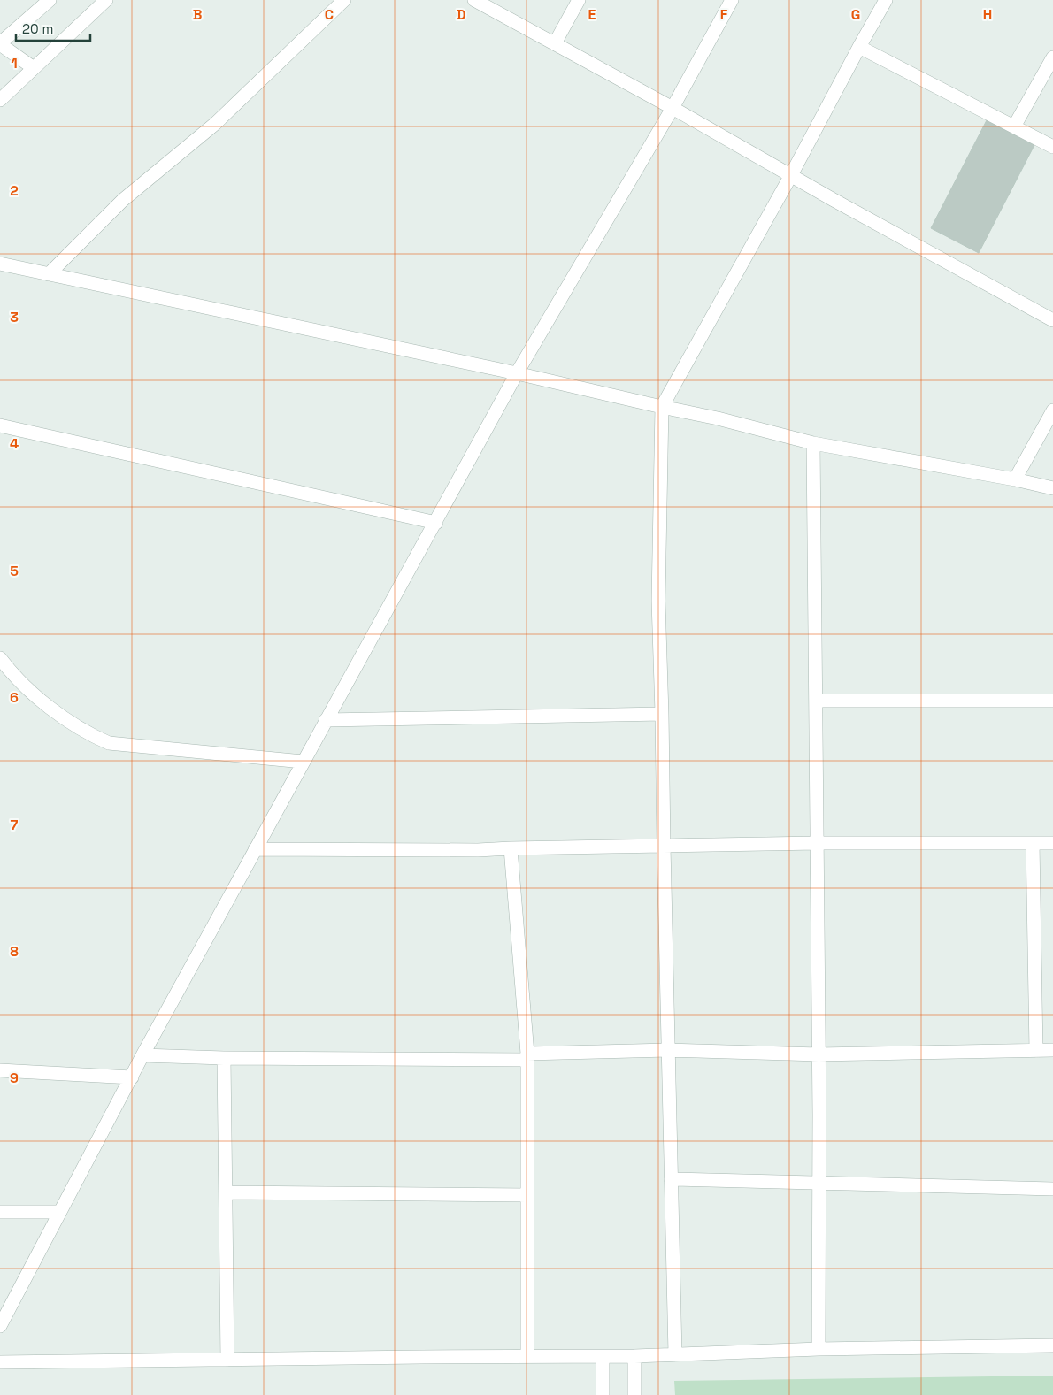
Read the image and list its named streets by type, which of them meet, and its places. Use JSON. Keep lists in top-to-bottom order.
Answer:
{
  "scale_bar": "20 m",
  "grid": {
    "columns": [
      "B",
      "C",
      "D",
      "E",
      "F",
      "G",
      "H"
    ],
    "rows": [
      "1",
      "2",
      "3",
      "4",
      "5",
      "6",
      "7",
      "8",
      "9"
    ]
  }
}
